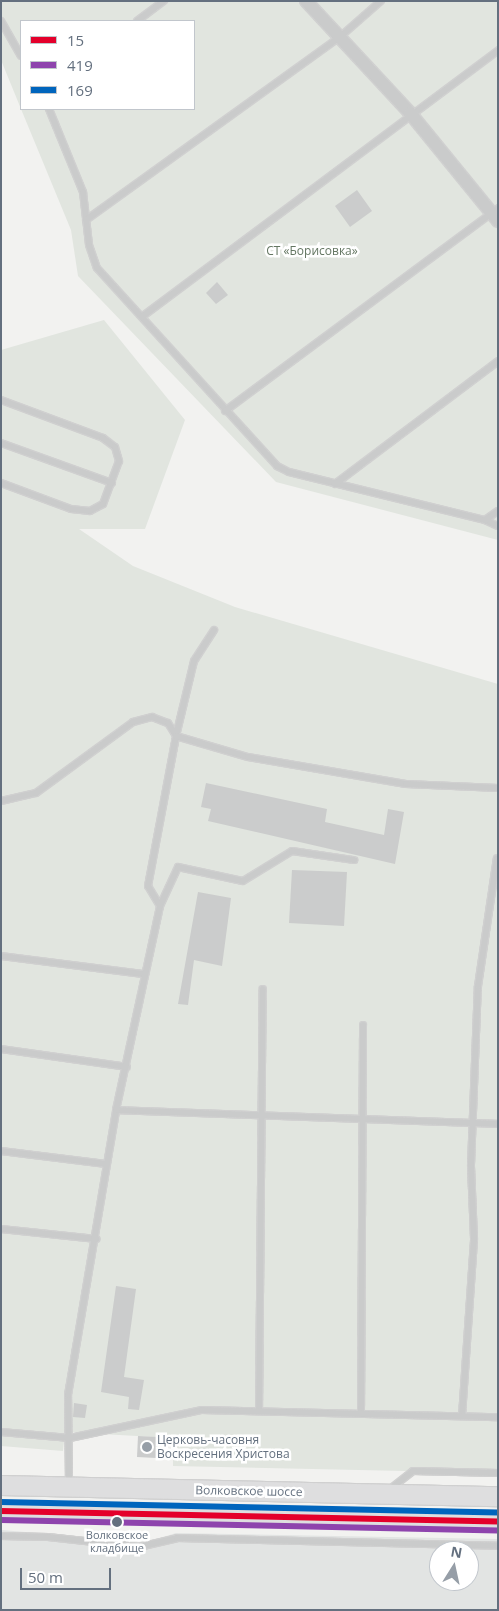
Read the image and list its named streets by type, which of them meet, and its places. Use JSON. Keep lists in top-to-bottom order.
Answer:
{
  "streets": {
    "main road": ["Волковское шоссе"]
  },
  "parks": ["СТ «Борисовка»"],
  "places": ["Церковь-часовня Воскресения Христова", "Волковское кладбище"],
  "lines": ["transit line 169", "transit line 15", "transit line 419"],
  "legend": ["15", "419", "169"],
  "scale_bar": "50 m",
  "north": "top"
}
